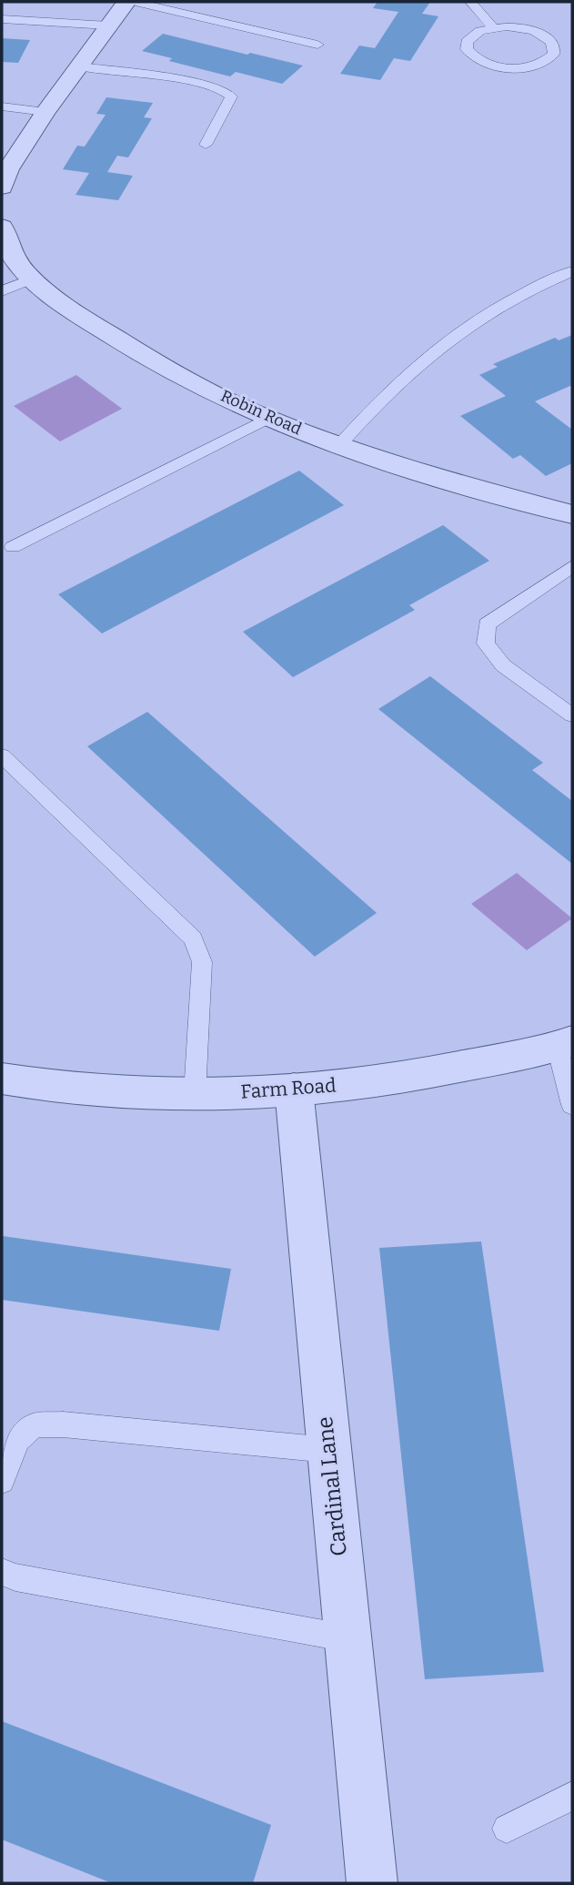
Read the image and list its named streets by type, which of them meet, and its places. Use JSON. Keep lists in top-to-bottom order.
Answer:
{
  "streets": {
    "street": ["Robin Road", "Farm Road", "Cardinal Lane"]
  },
  "crossings": [
    ["Farm Road", "Cardinal Lane"]
  ]
}
